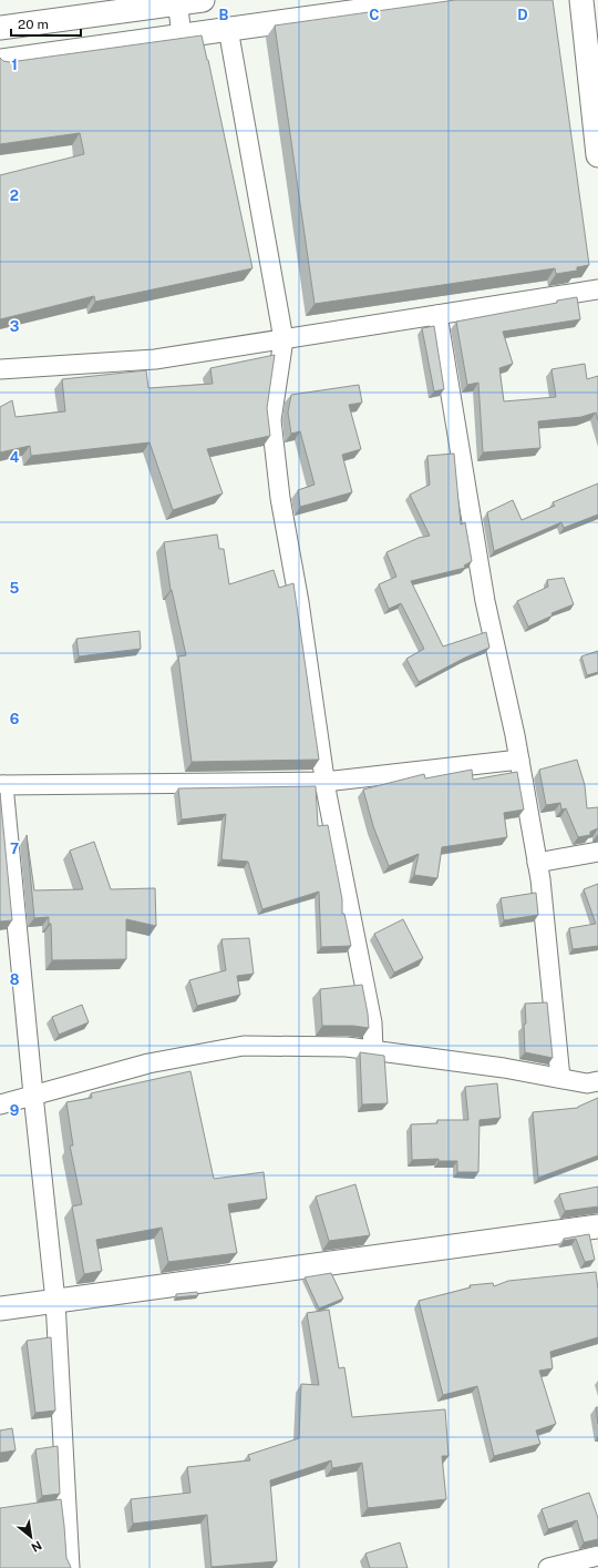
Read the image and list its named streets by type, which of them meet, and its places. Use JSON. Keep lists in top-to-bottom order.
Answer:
{
  "scale_bar": "20 m",
  "north": "bottom right",
  "grid": {
    "columns": ["B", "C", "D"],
    "rows": [
      "1",
      "2",
      "3",
      "4",
      "5",
      "6",
      "7",
      "8",
      "9"
    ]
  }
}
